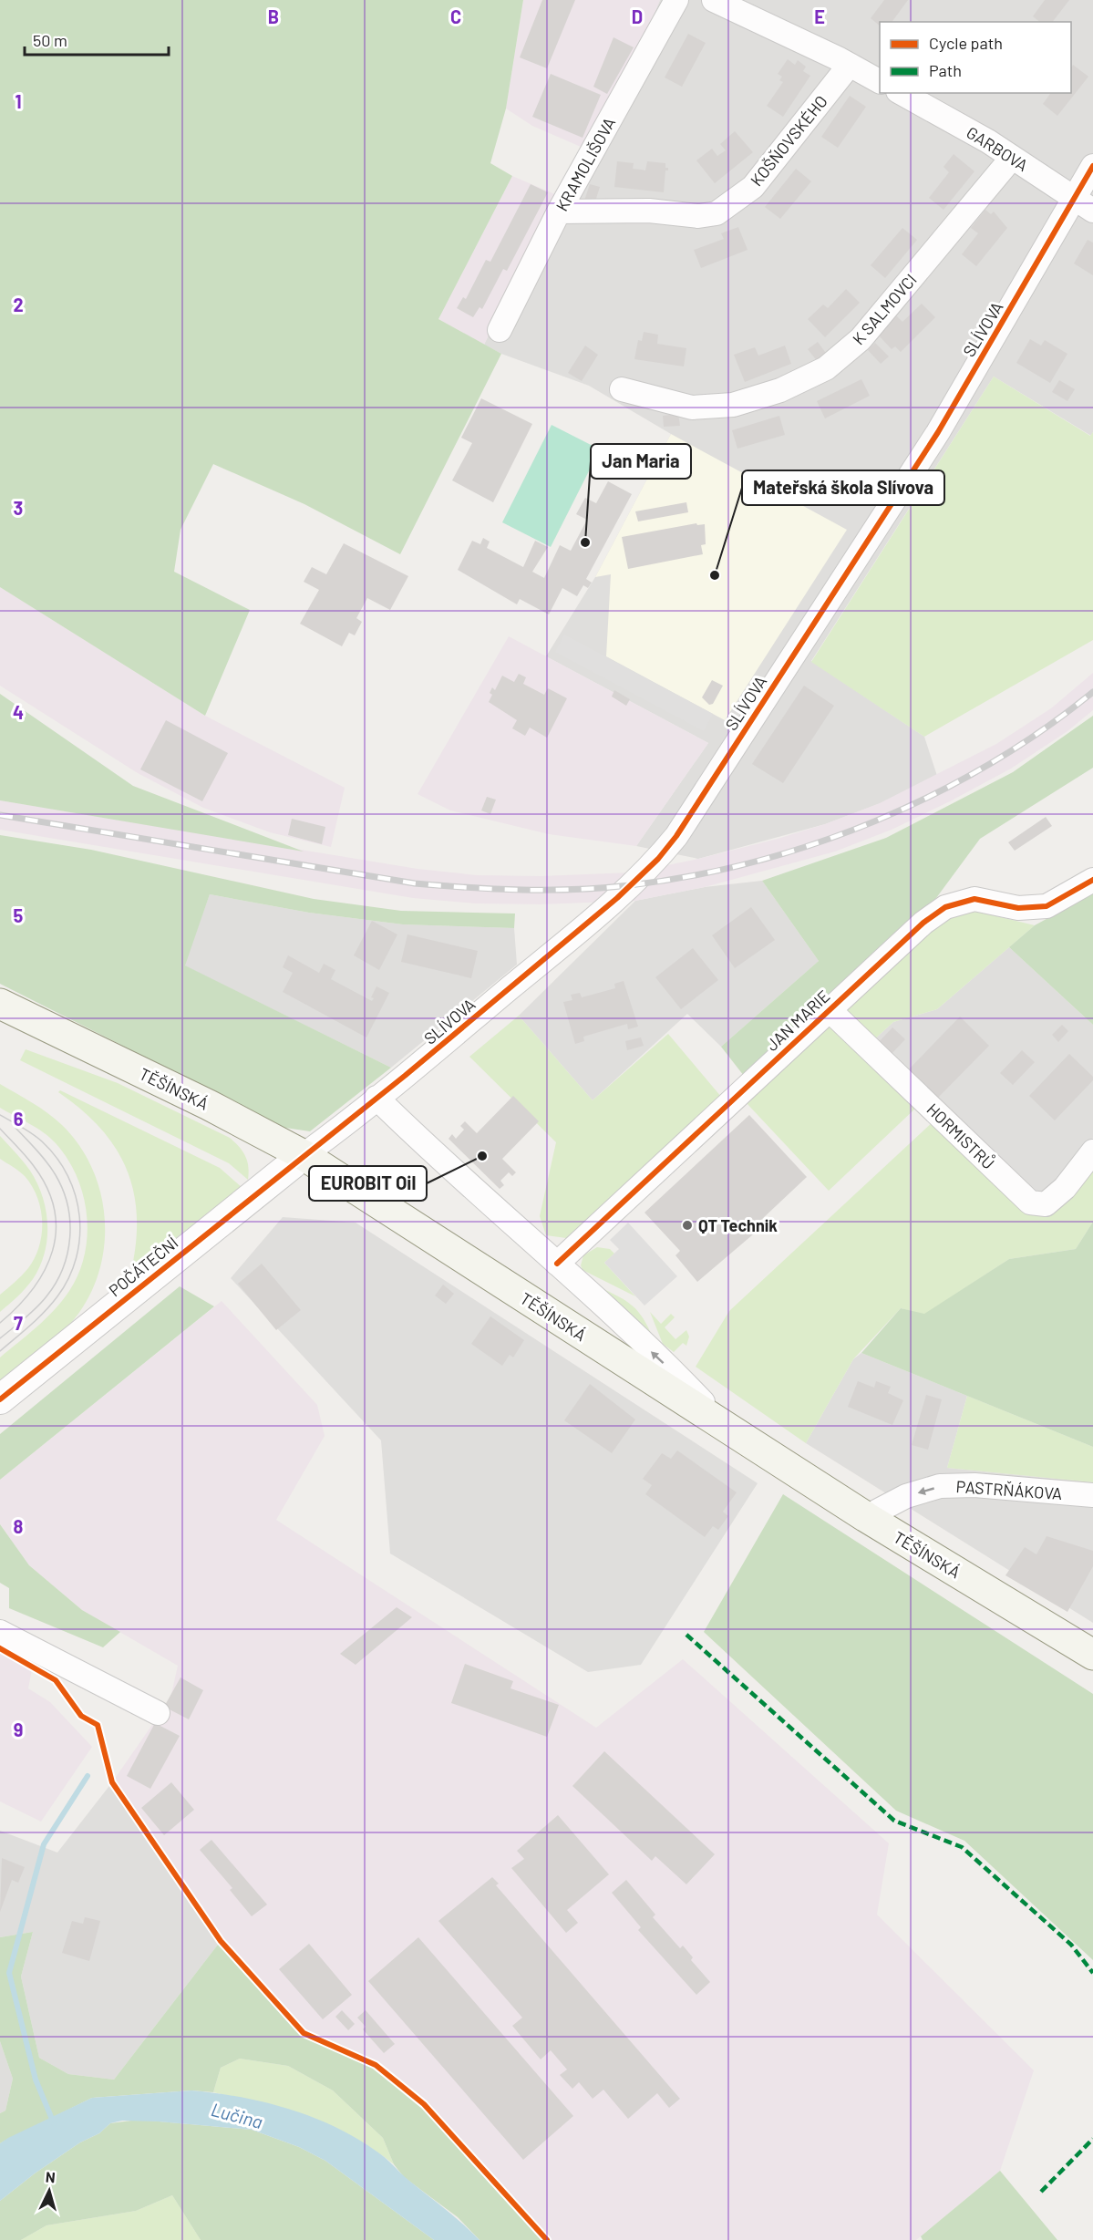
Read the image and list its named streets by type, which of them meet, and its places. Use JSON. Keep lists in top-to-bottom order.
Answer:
{
  "streets": {
    "main road": ["TĚŠÍNSKÁ"],
    "street": [
      "KOŠŇOVSKÉHO",
      "GARBOVA",
      "KRAMOLIŠOVA",
      "K SALMOVCI",
      "SLÍVOVA",
      "JAN MARIE",
      "HORMISTRŮ",
      "POČÁTEČNÍ",
      "PASTRŇÁKOVA"
    ]
  },
  "crossings": [
    ["KOŠŇOVSKÉHO", "KRAMOLIŠOVA"],
    ["GARBOVA", "K SALMOVCI"],
    ["GARBOVA", "SLÍVOVA"],
    ["SLÍVOVA", "TĚŠÍNSKÁ"],
    ["SLÍVOVA", "POČÁTEČNÍ"],
    ["JAN MARIE", "HORMISTRŮ"],
    ["TĚŠÍNSKÁ", "POČÁTEČNÍ"],
    ["TĚŠÍNSKÁ", "PASTRŇÁKOVA"]
  ],
  "one_way": ["PASTRŇÁKOVA"],
  "water": ["Lučina"],
  "places": [
    "Jan Maria",
    "Mateřská škola Slívova",
    "EUROBIT Oil",
    "QT Technik"
  ],
  "legend": ["Cycle path", "Path"],
  "scale_bar": "50 m",
  "north": "top",
  "grid": {
    "columns": [
      "B",
      "C",
      "D",
      "E"
    ],
    "rows": [
      "1",
      "2",
      "3",
      "4",
      "5",
      "6",
      "7",
      "8",
      "9"
    ]
  }
}
